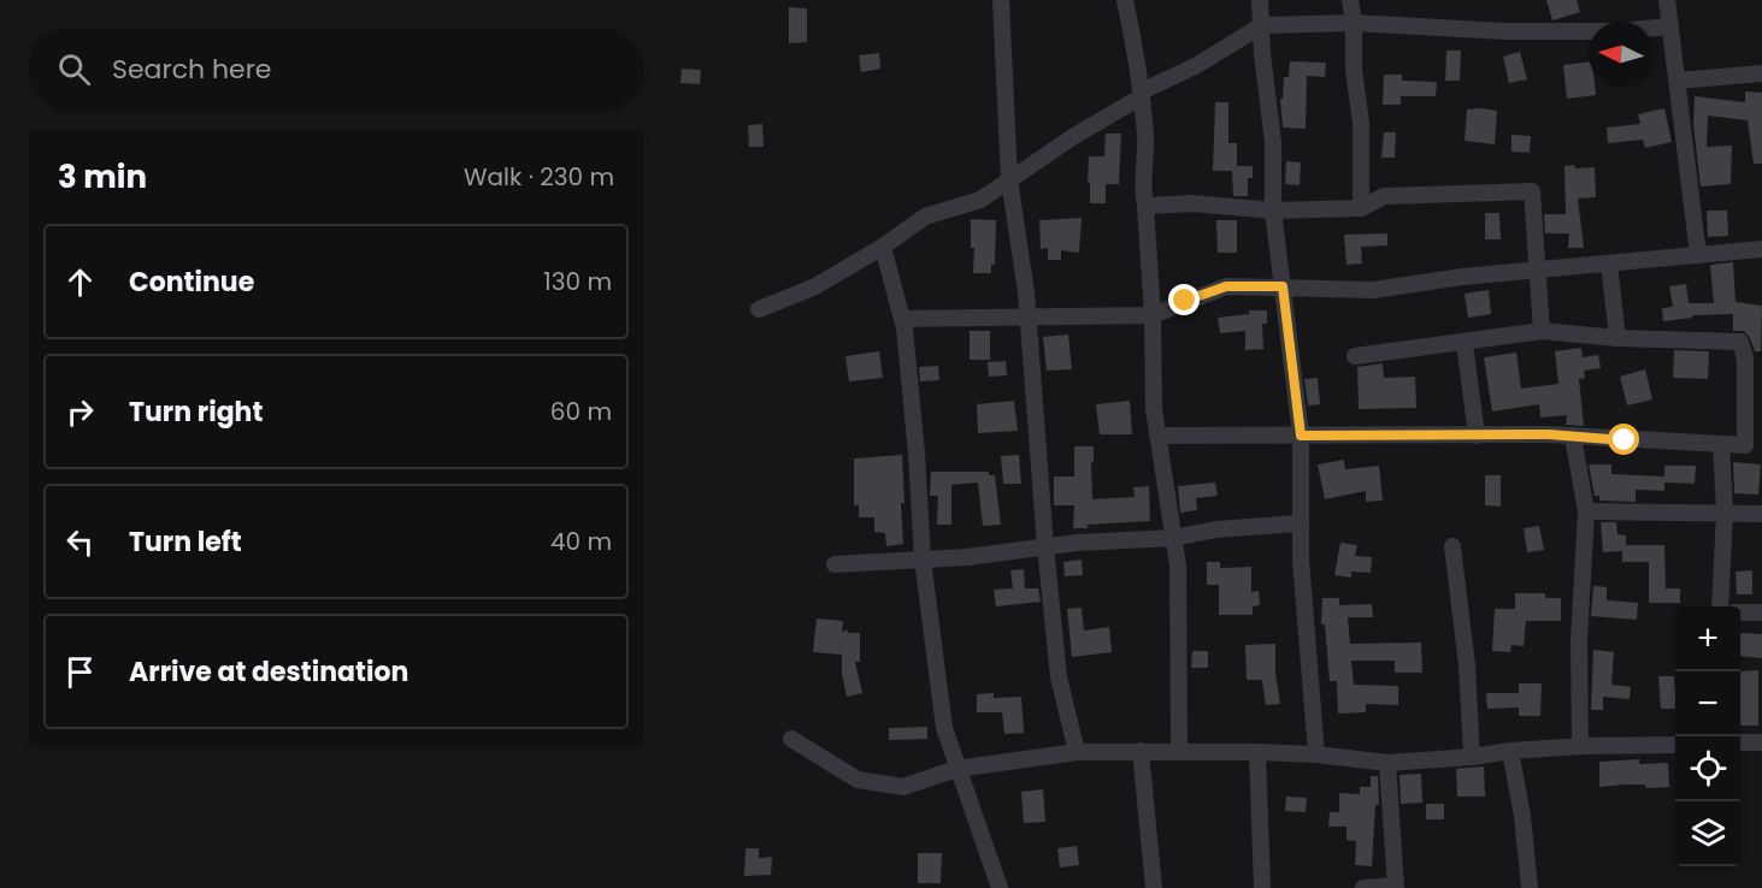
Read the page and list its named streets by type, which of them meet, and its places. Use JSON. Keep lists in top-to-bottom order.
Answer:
{
  "north": "left",
  "page": {
    "search": "Search here",
    "heading": ["3 min", "Walk · 230 m"],
    "list": [
      ["Continue", "130 m"],
      ["Turn right", "60 m"],
      ["Turn left", "40 m"],
      "Arrive at destination"
    ],
    "map_buttons": ["+", "−"]
  }
}
